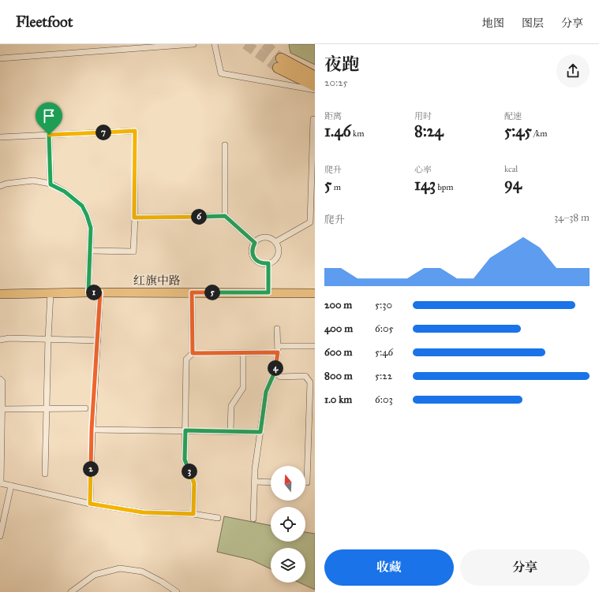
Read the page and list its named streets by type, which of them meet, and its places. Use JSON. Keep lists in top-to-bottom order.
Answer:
{
  "streets": {
    "main road": ["红旗中路"]
  },
  "north": "top",
  "page": {
    "header": "Fleetfoot",
    "nav": ["地图", "图层", "分享"],
    "heading": ["夜跑", "20:25"],
    "stats": [
      ["距离", "1.46 km"],
      ["用时", "8:24"],
      ["配速", "5:45 /km"],
      ["爬升", "5 m"],
      ["心率", "143 bpm"],
      ["kcal", "94"]
    ],
    "pins": [
      "7",
      "6",
      "1",
      "5",
      "4",
      "2",
      "3"
    ],
    "chart": ["爬升", "34–38 m"],
    "list": [
      {
        "name": "200 m",
        "note": "5:30"
      },
      {
        "name": "400 m",
        "note": "6:05"
      },
      {
        "name": "600 m",
        "note": "5:46"
      },
      {
        "name": "800 m",
        "note": "5:22"
      },
      {
        "name": "1.0 km",
        "note": "6:03"
      }
    ],
    "buttons": ["收藏", "分享"]
  }
}
